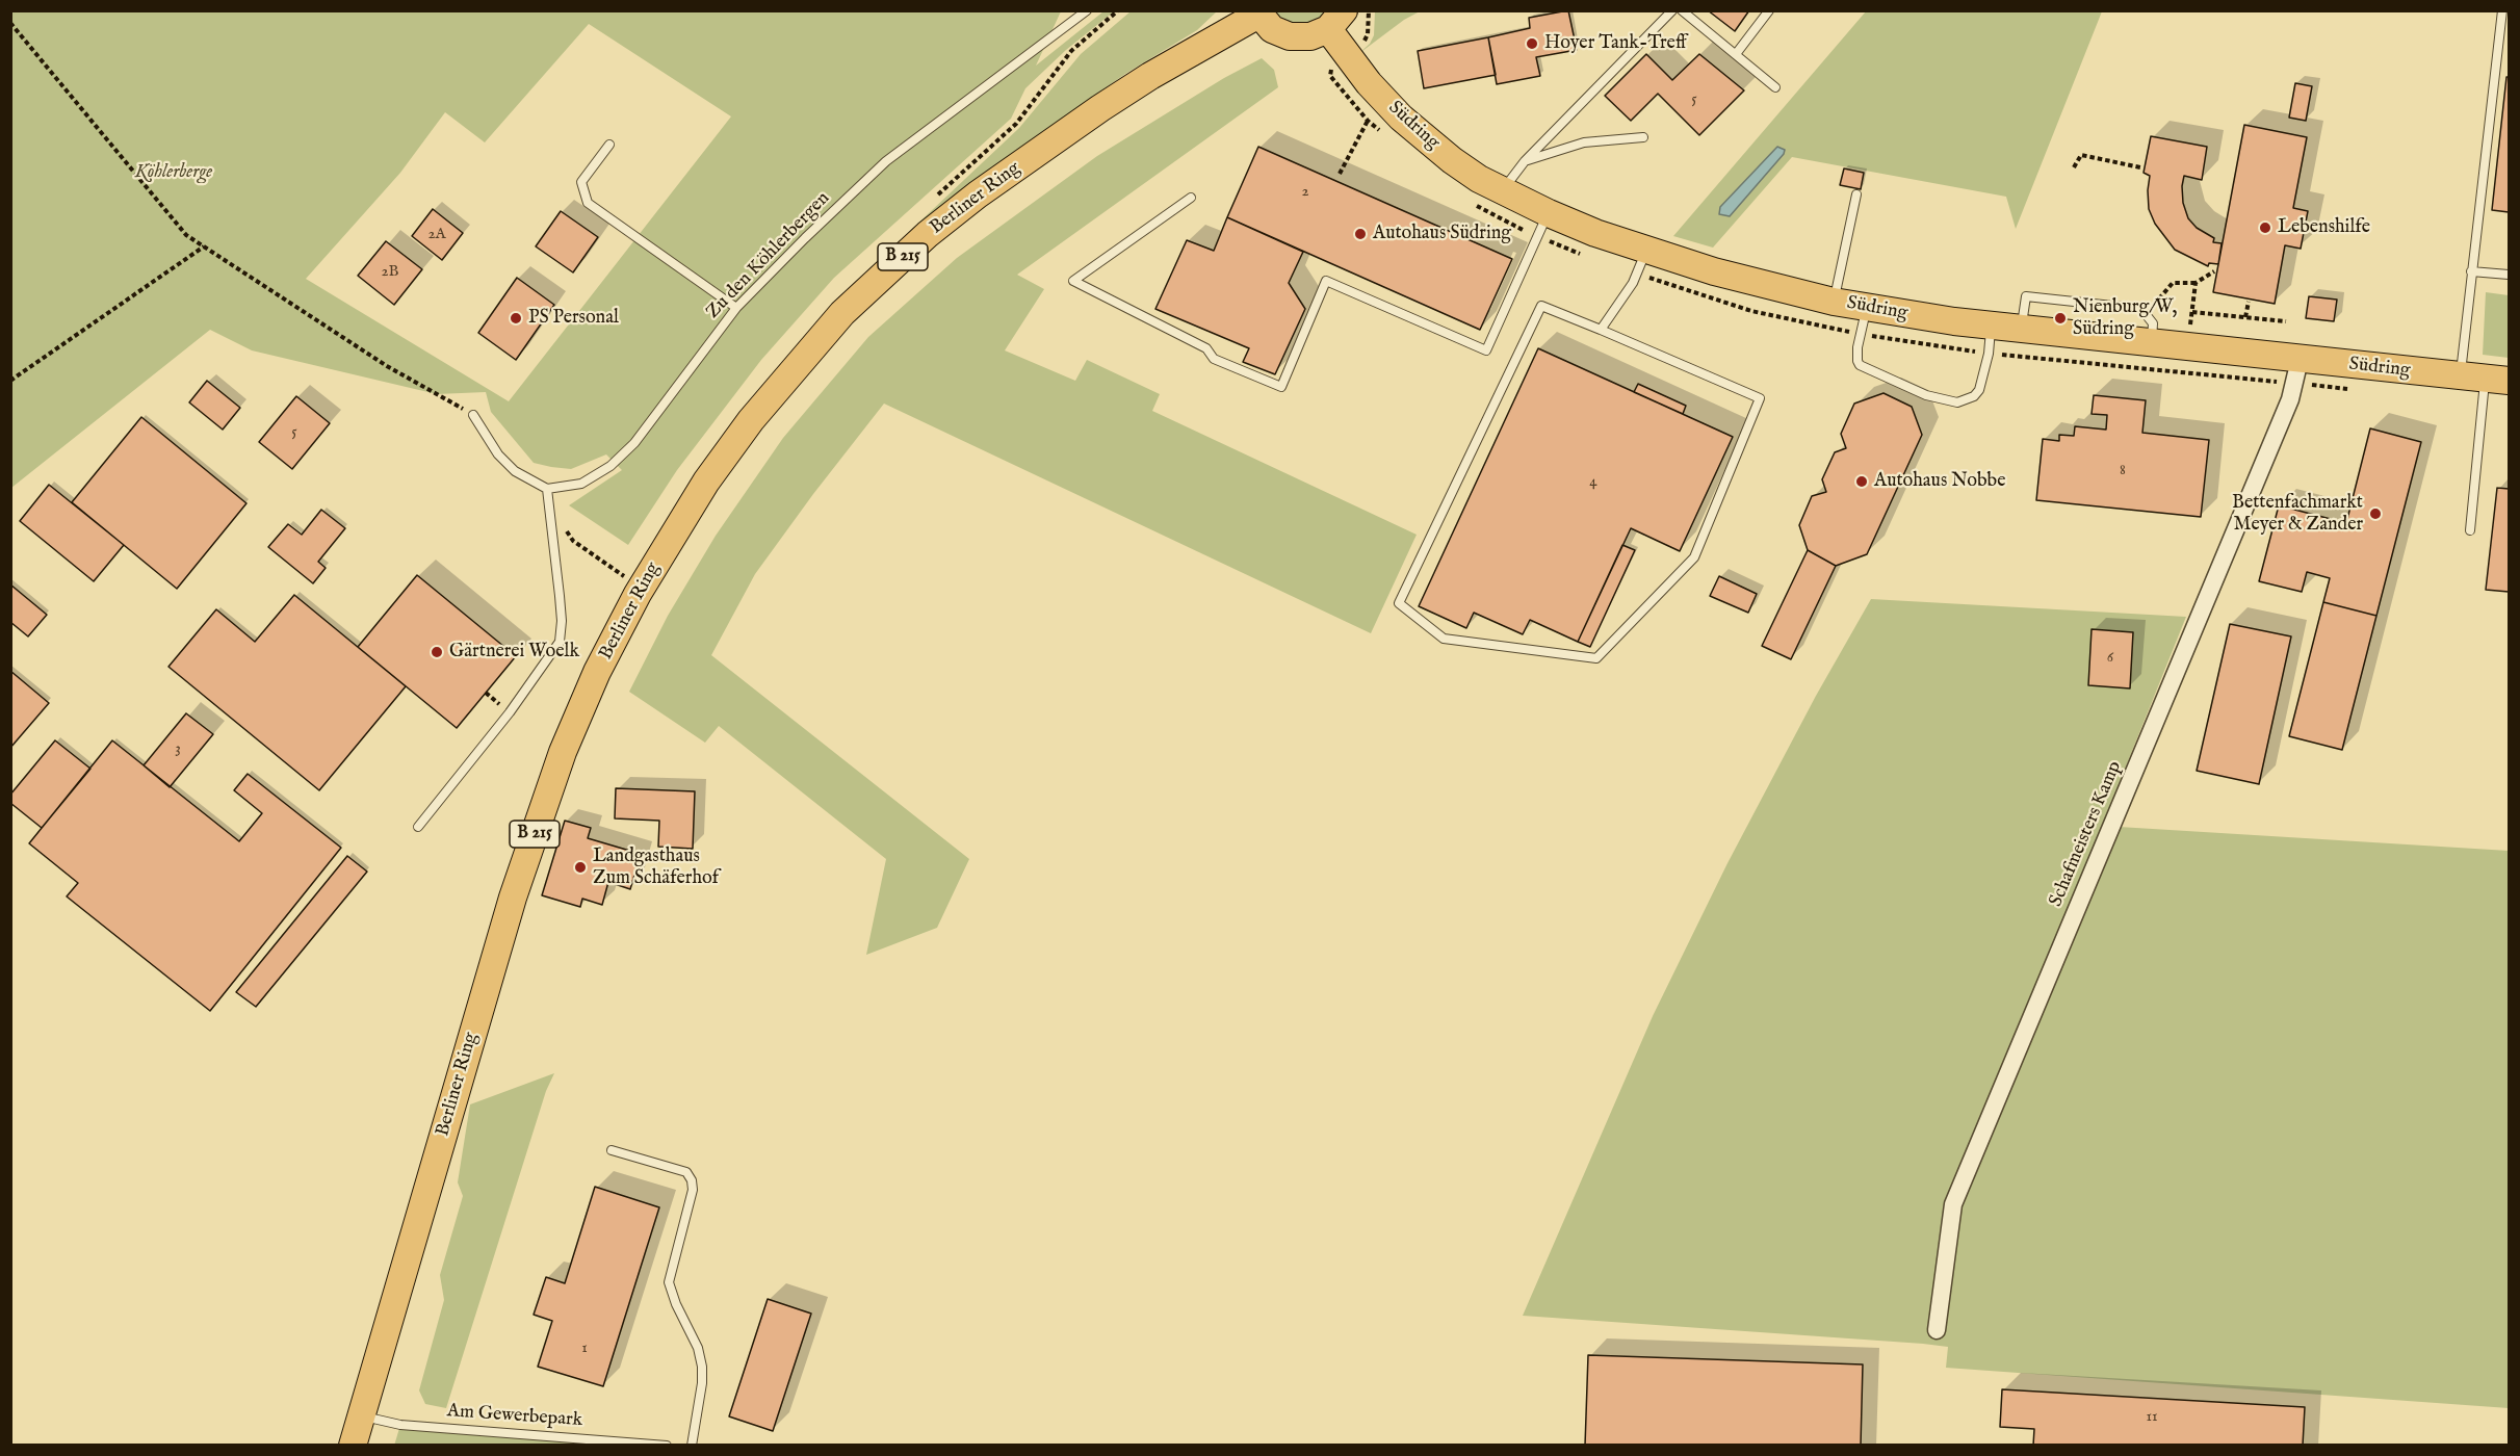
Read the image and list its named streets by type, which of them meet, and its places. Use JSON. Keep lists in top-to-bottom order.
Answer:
{
  "streets": {
    "main road": ["Südring", "Berliner Ring", "B 215"],
    "street": ["Schafmeisters Kamp"],
    "lane": ["Zu den Köhlerbergen", "Am Gewerbepark"]
  },
  "crossings": [
    ["Südring", "Schafmeisters Kamp"],
    ["Berliner Ring", "Am Gewerbepark"]
  ],
  "parks": ["Köhlerberge"],
  "places": [
    "Hoyer Tank-Treff",
    "Lebenshilfe",
    "Autohaus Südring",
    "PS Personal",
    "Nienburg/W, Südring",
    "Autohaus Nobbe",
    "Bettenfachmarkt Meyer & Zander",
    "Gärtnerei Woelk",
    "Landgasthaus Zum Schäferhof"
  ],
  "house_numbers": [
    "5",
    "2",
    "2A",
    "2B",
    "5",
    "8",
    "4",
    "6",
    "3",
    "1",
    "11"
  ]
}
